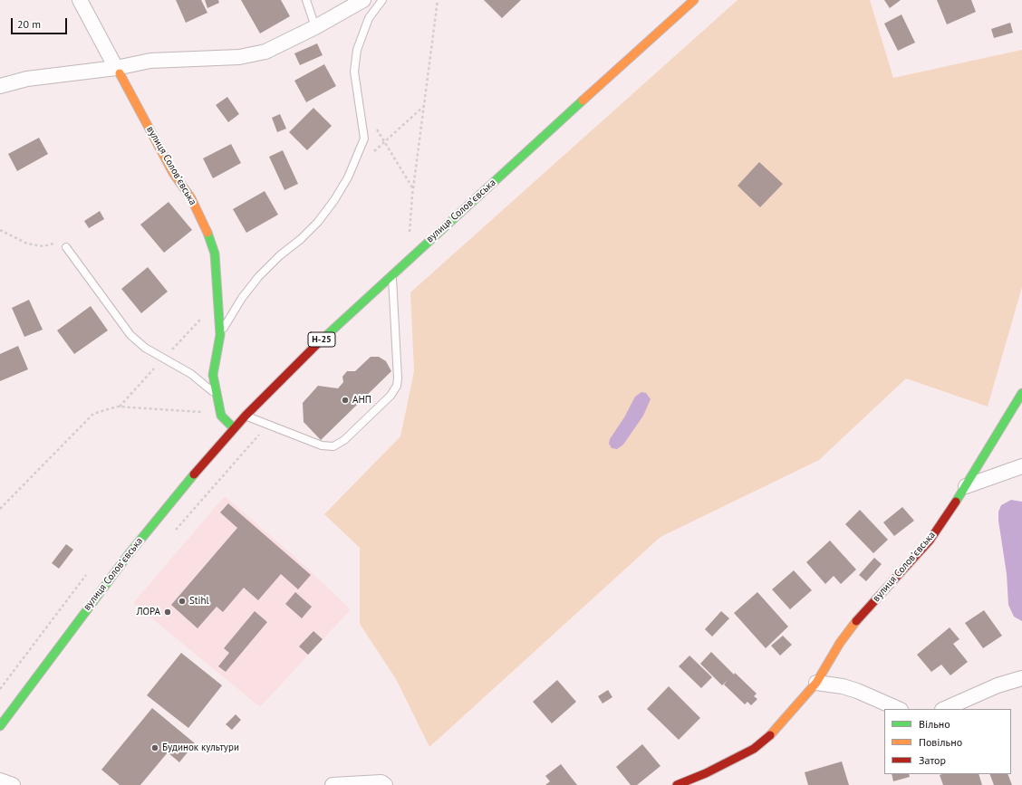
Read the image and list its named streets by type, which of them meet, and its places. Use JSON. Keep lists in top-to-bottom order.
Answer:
{
  "streets": {
    "main road": ["вулиця Соловʼєвська", "Н-25"]
  },
  "places": [
    "АНП",
    "Stihl",
    "ЛОРА",
    "Будинок культури"
  ],
  "legend": ["Вільно", "Повільно", "Затор"],
  "scale_bar": "20 m"
}
